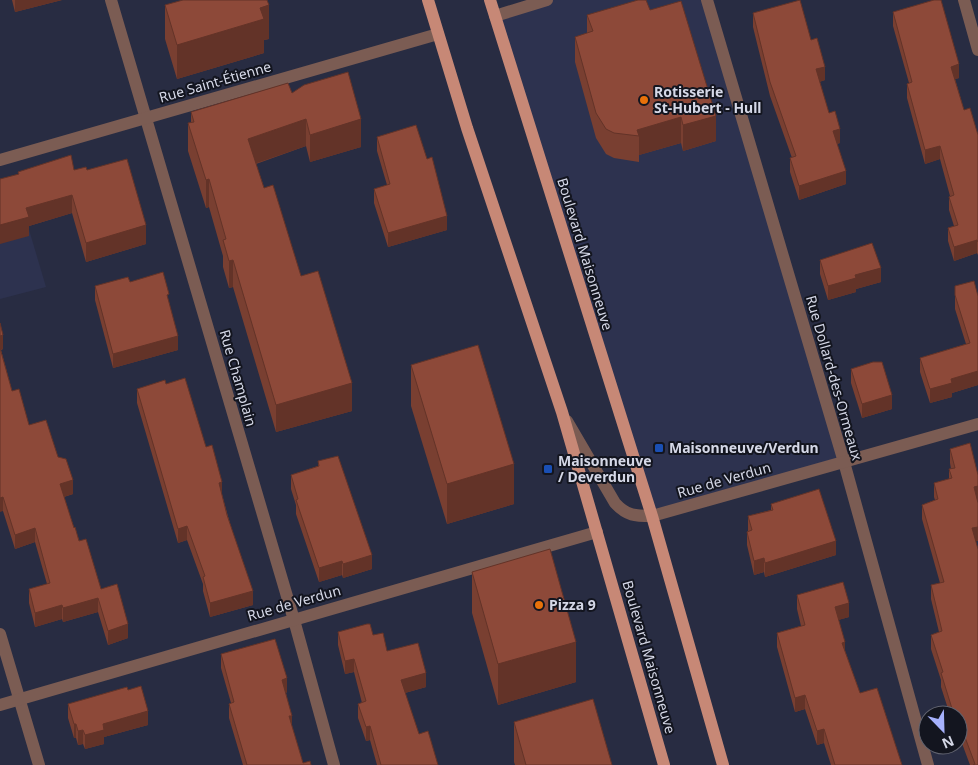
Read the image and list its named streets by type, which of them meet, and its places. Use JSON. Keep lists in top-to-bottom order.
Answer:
{
  "streets": {
    "main road": ["Boulevard Maisonneuve"],
    "street": [
      "Rue Saint-Étienne",
      "Rue Champlain",
      "Rue Dollard-des-Ormeaux",
      "Rue de Verdun"
    ]
  },
  "crossings": [
    ["Rue Saint-Étienne", "Boulevard Maisonneuve"],
    ["Rue Saint-Étienne", "Rue Champlain"],
    ["Boulevard Maisonneuve", "Rue de Verdun"],
    ["Rue Champlain", "Rue de Verdun"],
    ["Rue Dollard-des-Ormeaux", "Rue de Verdun"]
  ],
  "places": {
    "other": ["Rotisserie St-Hubert - Hull", "Pizza 9"],
    "transit": ["Maisonneuve/Verdun", "Maisonneuve / Deverdun"]
  },
  "north": "bottom right"
}
